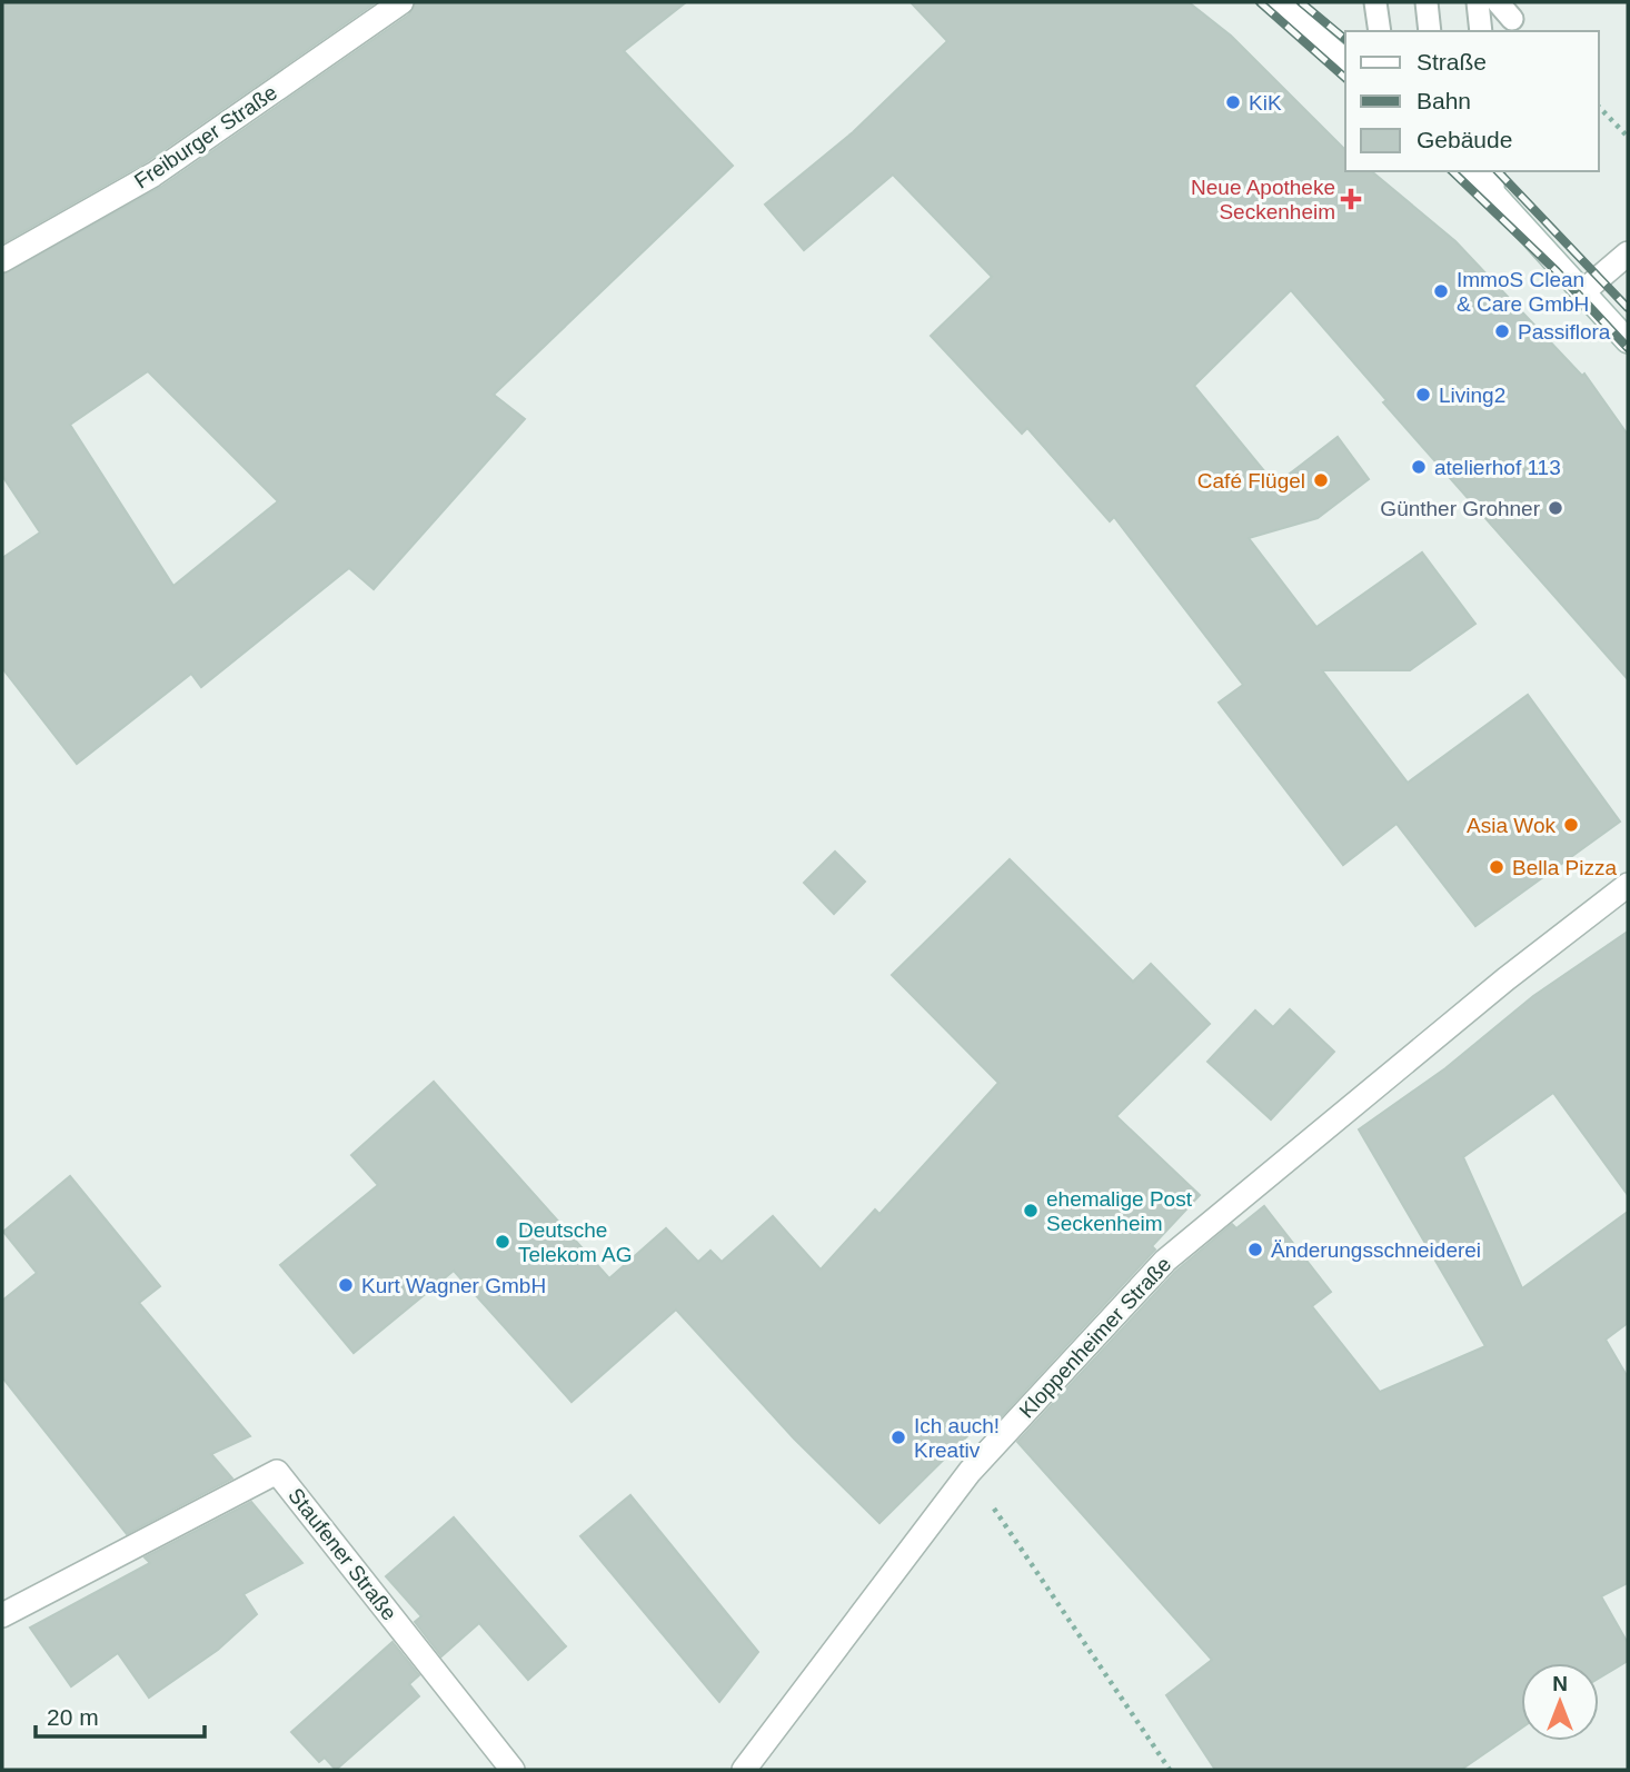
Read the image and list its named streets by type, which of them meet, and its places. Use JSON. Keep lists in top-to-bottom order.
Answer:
{
  "streets": {
    "street": ["Freiburger Straße", "Kloppenheimer Straße", "Staufener Straße"]
  },
  "places": {
    "other": [
      "KiK",
      "ImmoS Clean & Care GmbH",
      "Passiflora",
      "Living2",
      "atelierhof 113",
      "Café Flügel",
      "Günther Grohner",
      "Asia Wok",
      "Bella Pizza",
      "ehemalige Post Seckenheim",
      "Deutsche Telekom AG",
      "Änderungsschneiderei",
      "Kurt Wagner GmbH",
      "Ich auch! Kreativ"
    ],
    "health": ["Neue Apotheke Seckenheim"]
  },
  "legend": ["Straße", "Bahn", "Gebäude"],
  "scale_bar": "20 m",
  "north": "top"
}
